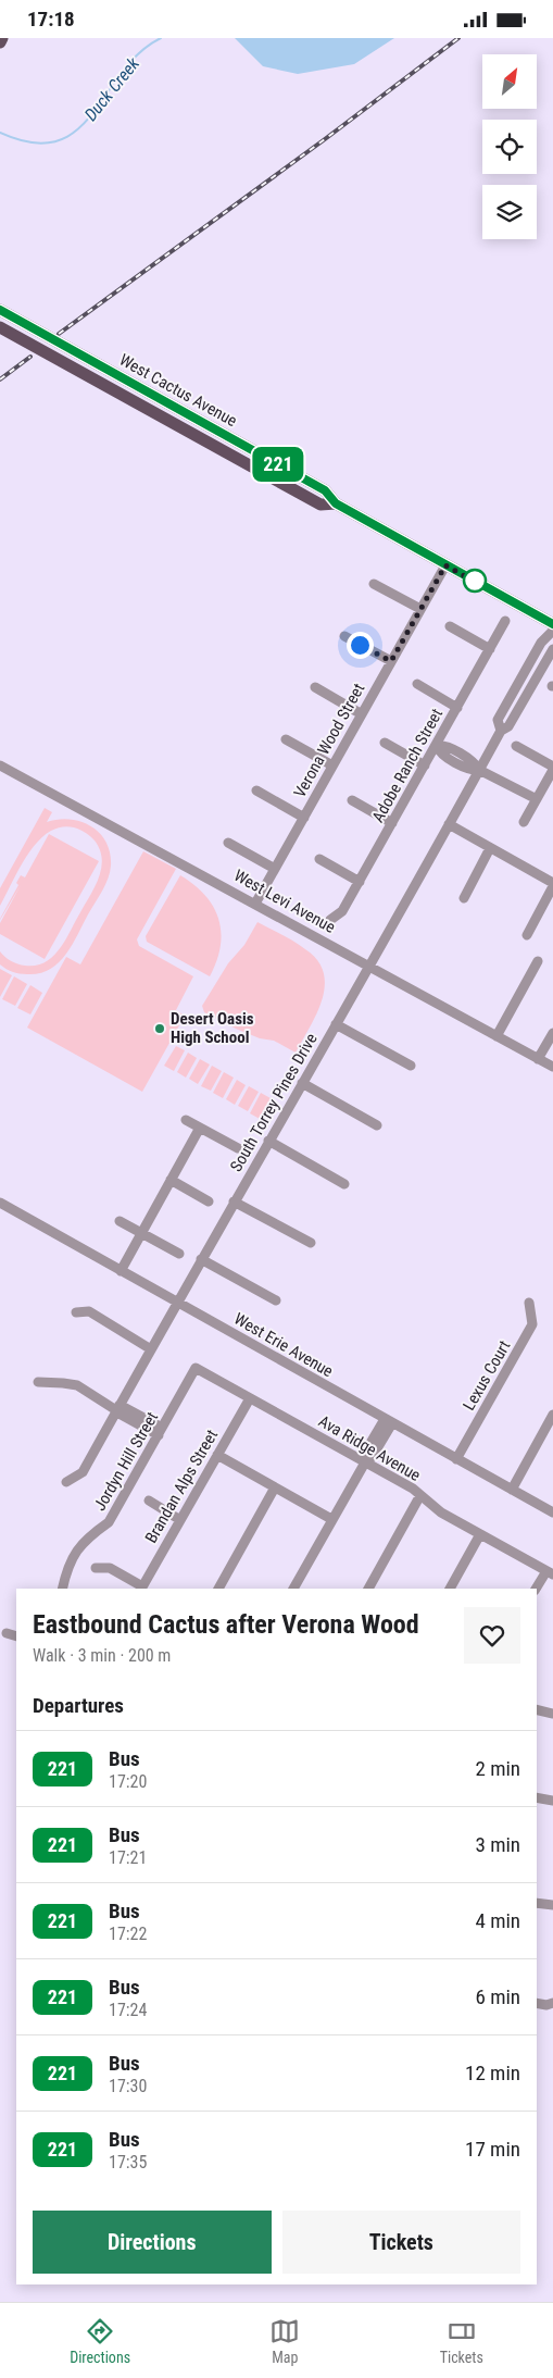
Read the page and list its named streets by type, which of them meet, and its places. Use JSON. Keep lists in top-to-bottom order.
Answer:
{
  "streets": {
    "main road": ["West Cactus Avenue"],
    "street": [
      "Verona Wood Street",
      "Adobe Ranch Street",
      "West Levi Avenue",
      "South Torrey Pines Drive",
      "West Erie Avenue",
      "Lexus Court",
      "Ava Ridge Avenue",
      "Jordyn Hill Street",
      "Brandan Alps Street"
    ]
  },
  "crossings": [
    ["West Cactus Avenue", "Verona Wood Street"],
    ["Verona Wood Street", "West Levi Avenue"],
    ["West Levi Avenue", "South Torrey Pines Drive"],
    ["South Torrey Pines Drive", "West Erie Avenue"],
    ["West Erie Avenue", "Lexus Court"],
    ["Ava Ridge Avenue", "Jordyn Hill Street"],
    ["Ava Ridge Avenue", "Brandan Alps Street"]
  ],
  "water": ["Duck Creek"],
  "places": ["Desert Oasis High School"],
  "lines": ["bus line 221"],
  "north": "top right",
  "page": {
    "status": "17:18",
    "on_map": "221",
    "heading": [
      ["Eastbound Cactus after Verona Wood", "Walk · 3 min · 200 m"],
      "Departures"
    ],
    "list": [
      {
        "mark": "221",
        "name": "Bus",
        "note": "17:20",
        "value": "2 min"
      },
      {
        "mark": "221",
        "name": "Bus",
        "note": "17:21",
        "value": "3 min"
      },
      {
        "mark": "221",
        "name": "Bus",
        "note": "17:22",
        "value": "4 min"
      },
      {
        "mark": "221",
        "name": "Bus",
        "note": "17:24",
        "value": "6 min"
      },
      {
        "mark": "221",
        "name": "Bus",
        "note": "17:30",
        "value": "12 min"
      },
      {
        "mark": "221",
        "name": "Bus",
        "note": "17:35",
        "value": "17 min"
      }
    ],
    "buttons": ["Directions", "Tickets"],
    "tabs": ["Directions", "Map", "Tickets"]
  }
}
